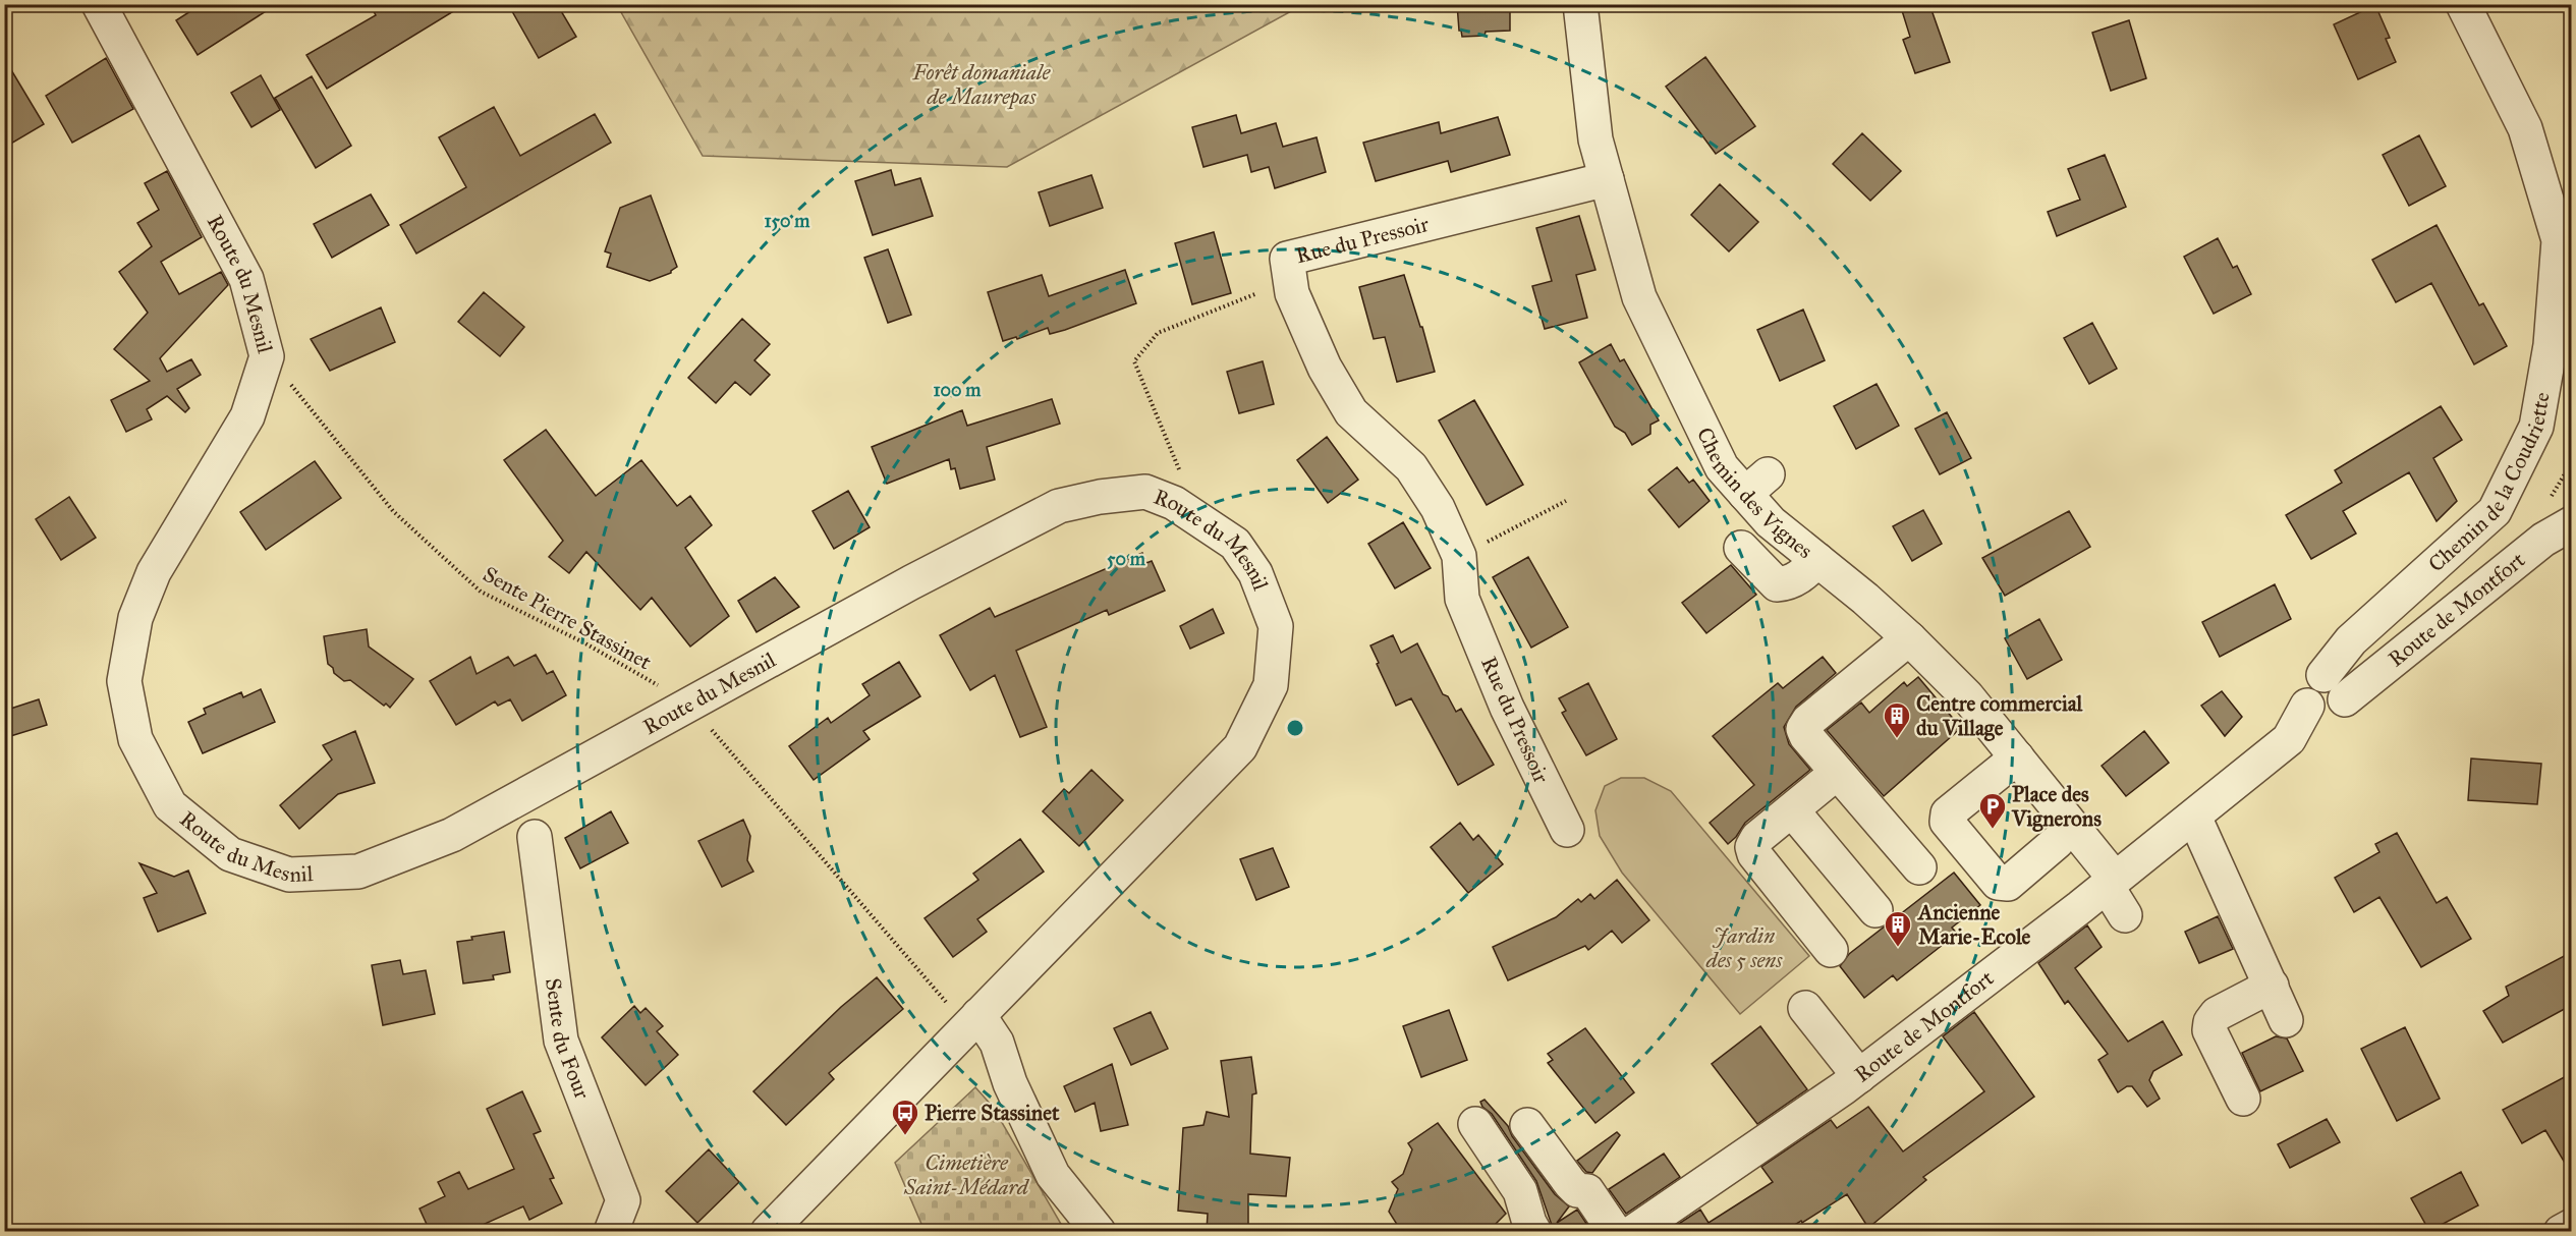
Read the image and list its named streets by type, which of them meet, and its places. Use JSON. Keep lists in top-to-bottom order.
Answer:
{
  "streets": {
    "street": [
      "Rue du Pressoir",
      "Route du Mesnil",
      "Chemin de la Coudriette",
      "Chemin des Vignes",
      "Route de Montfort",
      "Sente du Four"
    ],
    "path": ["Sente Pierre Stassinet"]
  },
  "crossings": [
    ["Rue du Pressoir", "Chemin des Vignes"],
    ["Route du Mesnil", "Sente Pierre Stassinet"],
    ["Chemin de la Coudriette", "Route de Montfort"],
    ["Chemin des Vignes", "Route de Montfort"]
  ],
  "parks": ["Forêt domaniale de Maurepas", "Jardin des 5 sens", "Cimetière Saint-Médard"],
  "places": {
    "building": ["Centre commercial du Village", "Ancienne Marie-Ecole"],
    "parking": ["Place des Vignerons"],
    "bus stop": ["Pierre Stassinet"]
  },
  "rings": ["150 m", "100 m", "50 m"]
}
